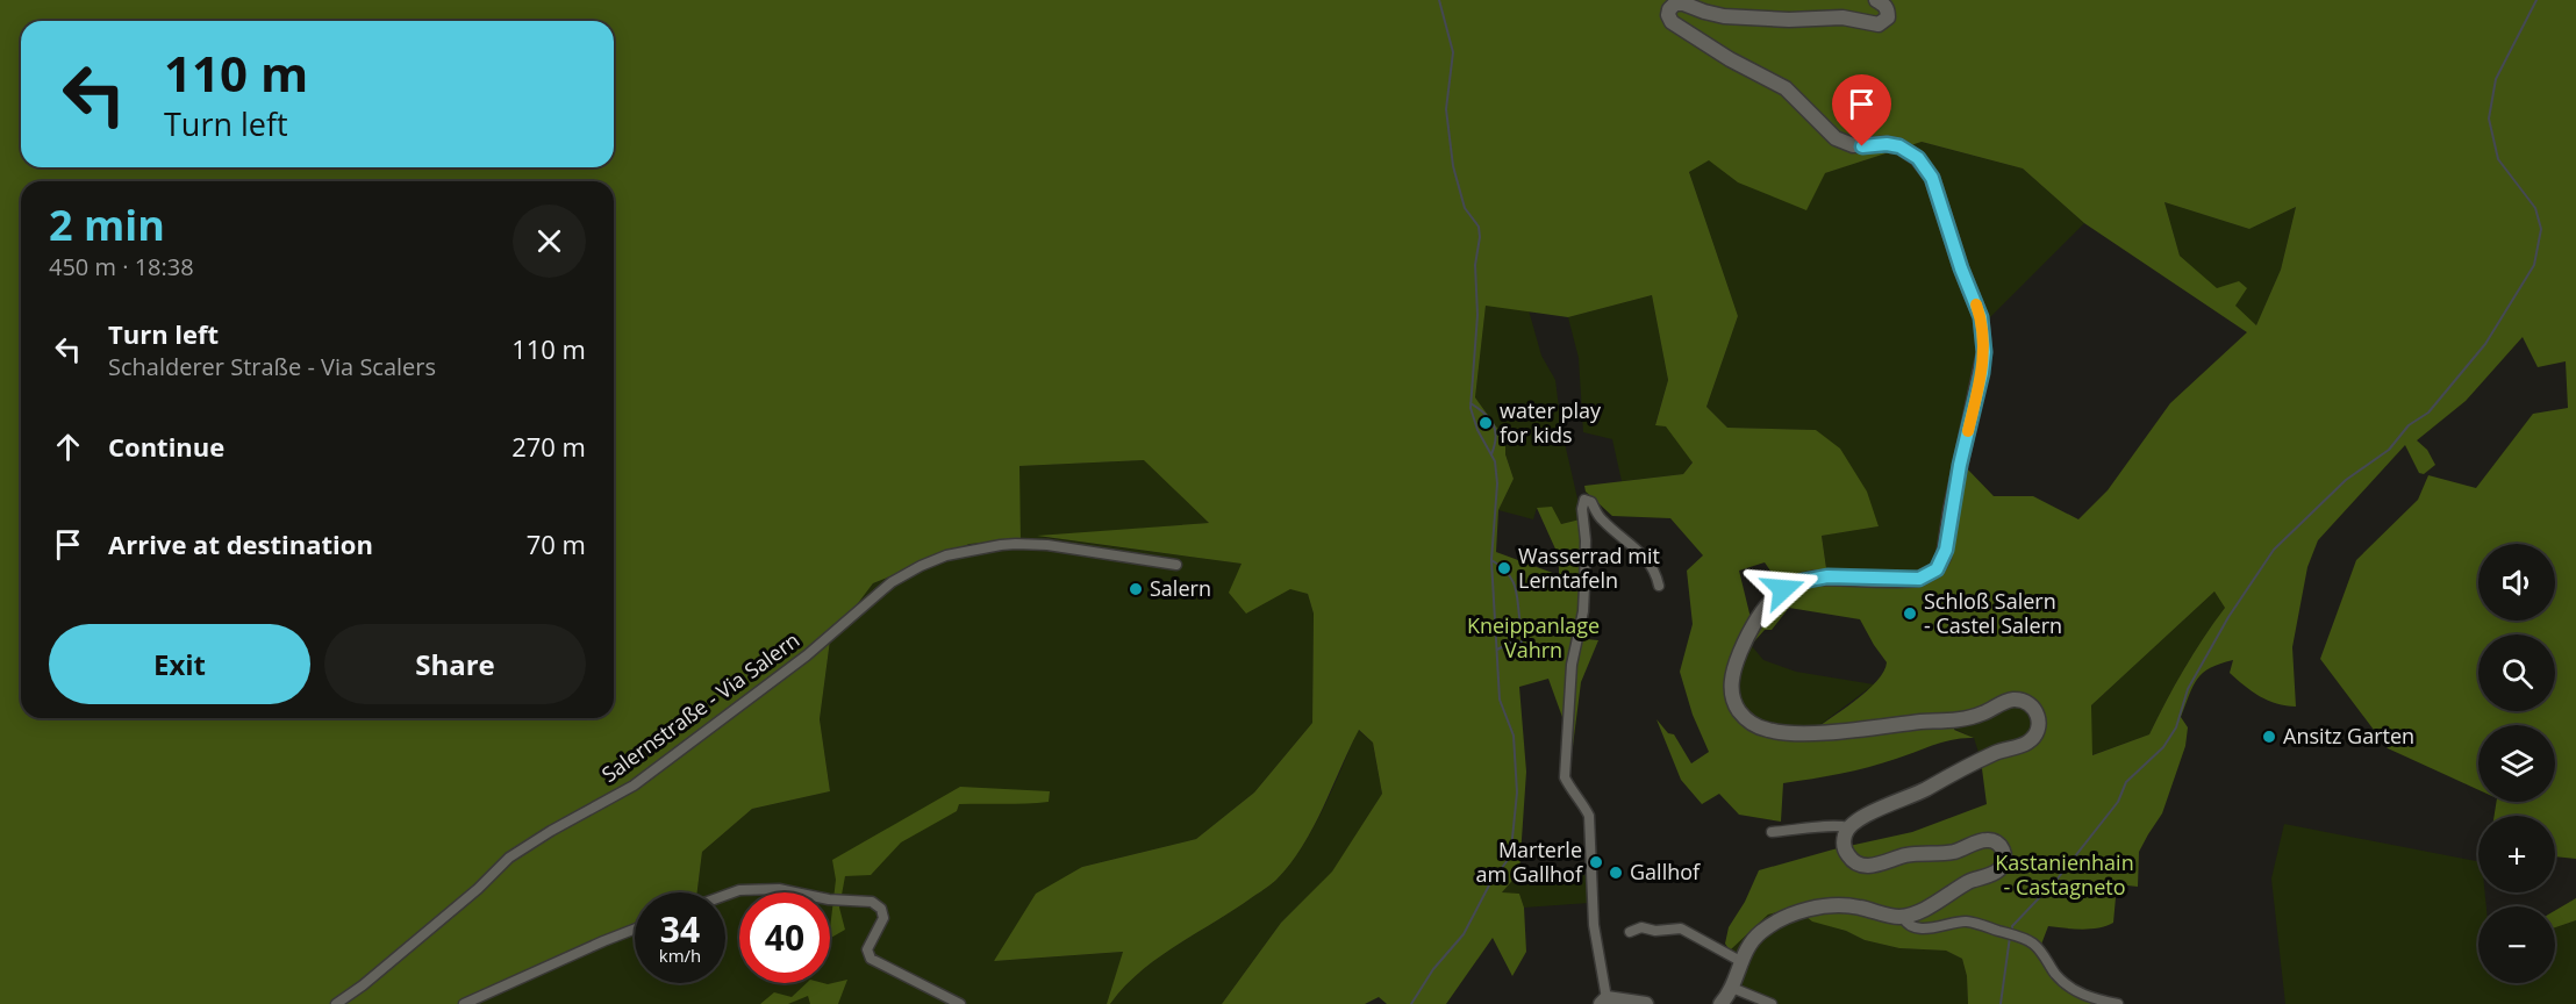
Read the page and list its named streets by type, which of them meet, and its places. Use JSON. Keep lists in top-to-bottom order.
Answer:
{
  "streets": {
    "street": ["Salernstraße - Via Salern"]
  },
  "parks": ["Kneippanlage Vahrn", "Kastanienhain - Castagneto"],
  "places": [
    "water play for kids",
    "Wasserrad mit Lerntafeln",
    "Salern",
    "Schloß Salern - Castel Salern",
    "Ansitz Garten",
    "Marterle am Gallhof",
    "Gallhof"
  ],
  "page": {
    "turn": ["110 m", "Turn left"],
    "heading": ["2 min", "450 m · 18:38"],
    "list": [
      {
        "name": "Turn left",
        "note": "Schalderer Straße - Via Scalers",
        "value": "110 m"
      },
      {
        "name": "Continue",
        "value": "270 m"
      },
      {
        "name": "Arrive at destination",
        "value": "70 m"
      }
    ],
    "map_buttons": ["+", "−"],
    "buttons": ["Exit", "Share"],
    "speed": "34 km/h",
    "limit": "40"
  }
}
